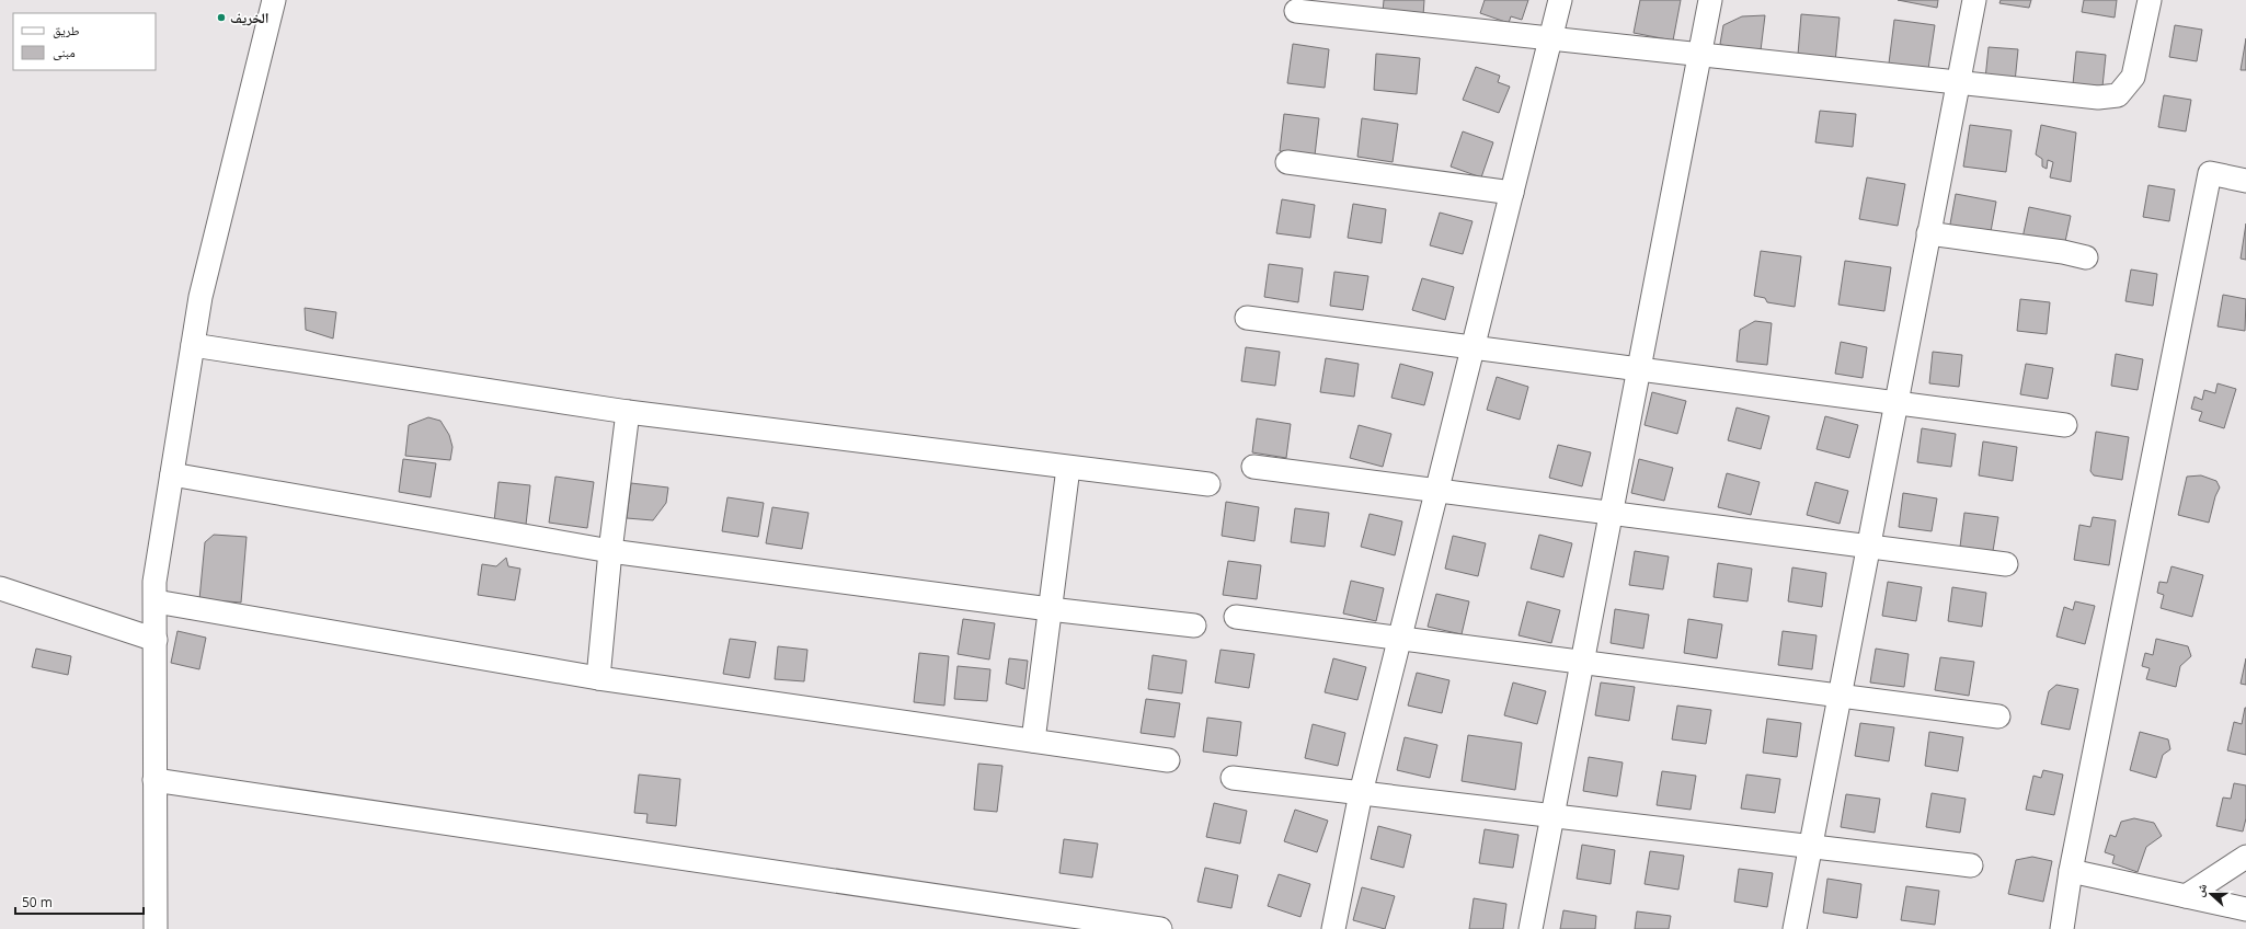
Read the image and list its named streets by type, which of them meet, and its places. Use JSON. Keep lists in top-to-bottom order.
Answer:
{
  "places": ["الخريف"],
  "legend": ["طريق", "مبنى"],
  "scale_bar": "50 m",
  "north": "left"
}
